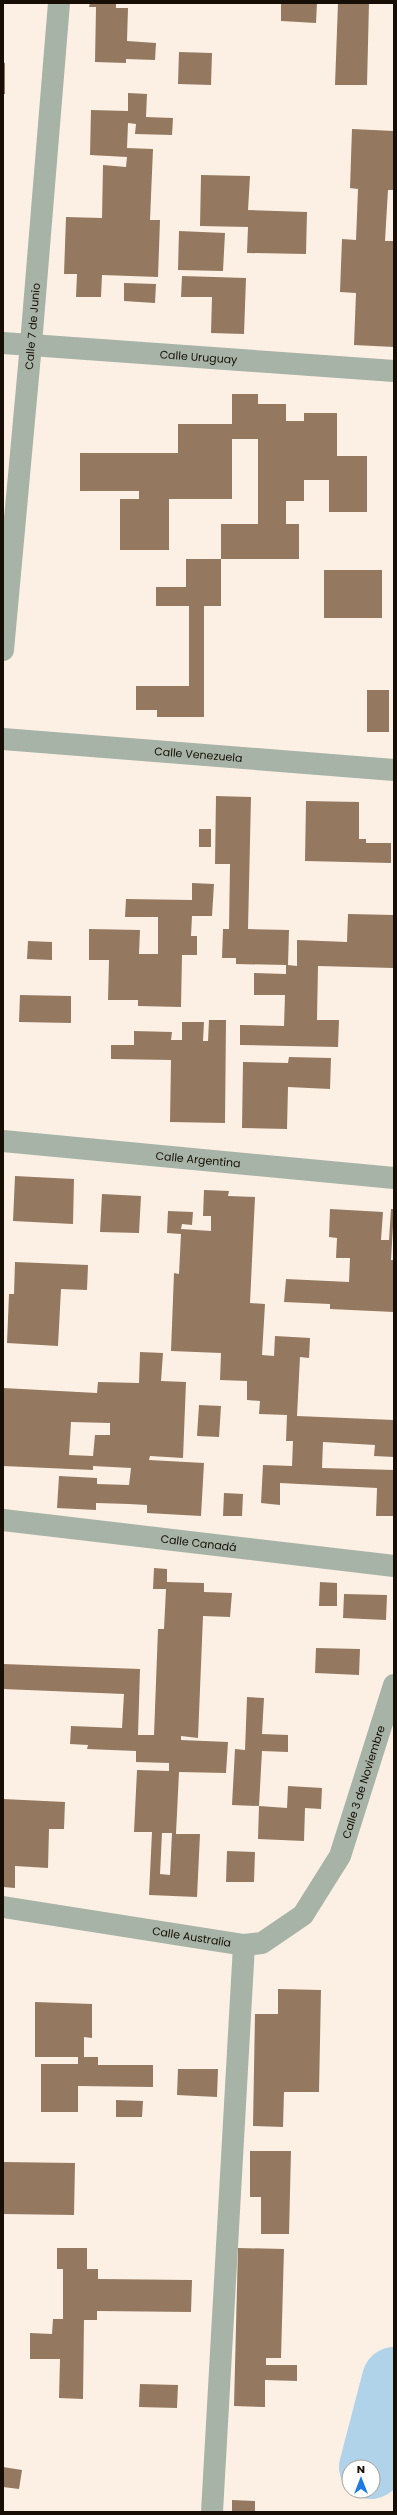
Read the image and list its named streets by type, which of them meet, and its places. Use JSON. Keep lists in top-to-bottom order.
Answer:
{
  "streets": {
    "street": [
      "Calle 7 de Junio",
      "Calle Uruguay",
      "Calle Venezuela",
      "Calle Argentina",
      "Calle Canadá",
      "Calle 3 de Noviembre",
      "Calle Australia"
    ]
  },
  "crossings": [
    ["Calle 7 de Junio", "Calle Uruguay"],
    ["Calle 3 de Noviembre", "Calle Australia"]
  ],
  "north": "top"
}
